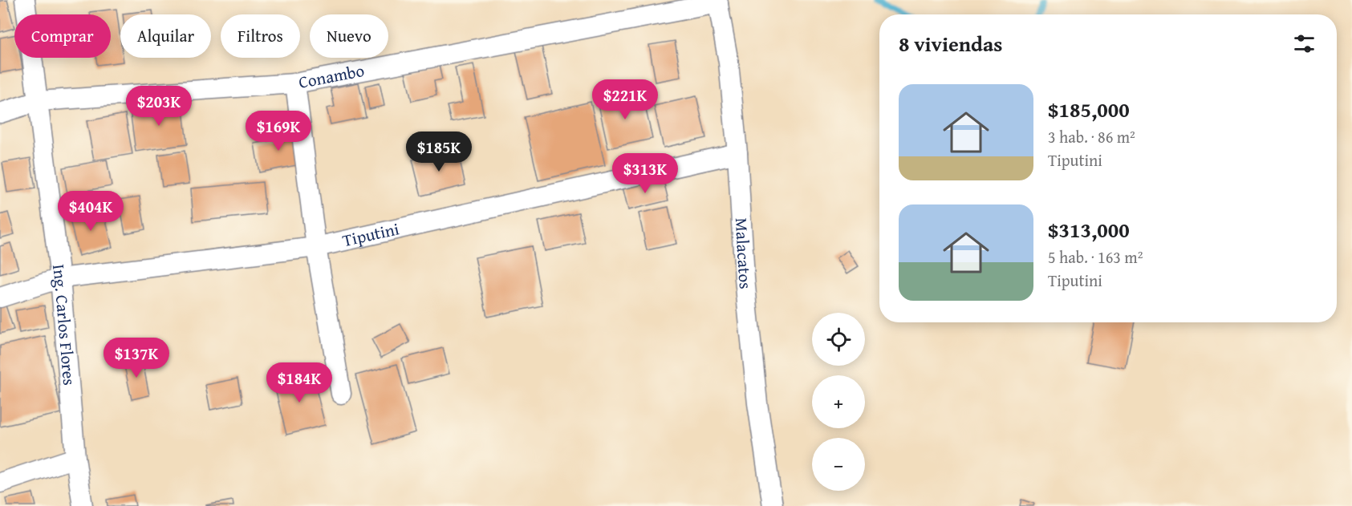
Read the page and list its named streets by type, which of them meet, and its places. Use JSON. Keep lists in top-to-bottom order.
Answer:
{
  "streets": {
    "street": [
      "Conambo",
      "Tiputini",
      "Malacatos",
      "Ing. Carlos Flores"
    ]
  },
  "crossings": [
    ["Conambo", "Malacatos"],
    ["Conambo", "Ing. Carlos Flores"],
    ["Tiputini", "Malacatos"],
    ["Tiputini", "Ing. Carlos Flores"]
  ],
  "page": {
    "chip": [
      "Comprar",
      "Alquilar",
      "Filtros",
      "Nuevo"
    ],
    "heading": "8 viviendas",
    "list": [
      {
        "name": "$185,000",
        "note": "3 hab. · 86 m² · Tiputini"
      },
      {
        "name": "$313,000",
        "note": "5 hab. · 163 m² · Tiputini"
      }
    ],
    "price": [
      "$221K",
      "$203K",
      "$169K",
      "$185K",
      "$313K",
      "$404K",
      "$137K",
      "$184K"
    ],
    "map_buttons": ["+", "−"]
  }
}
